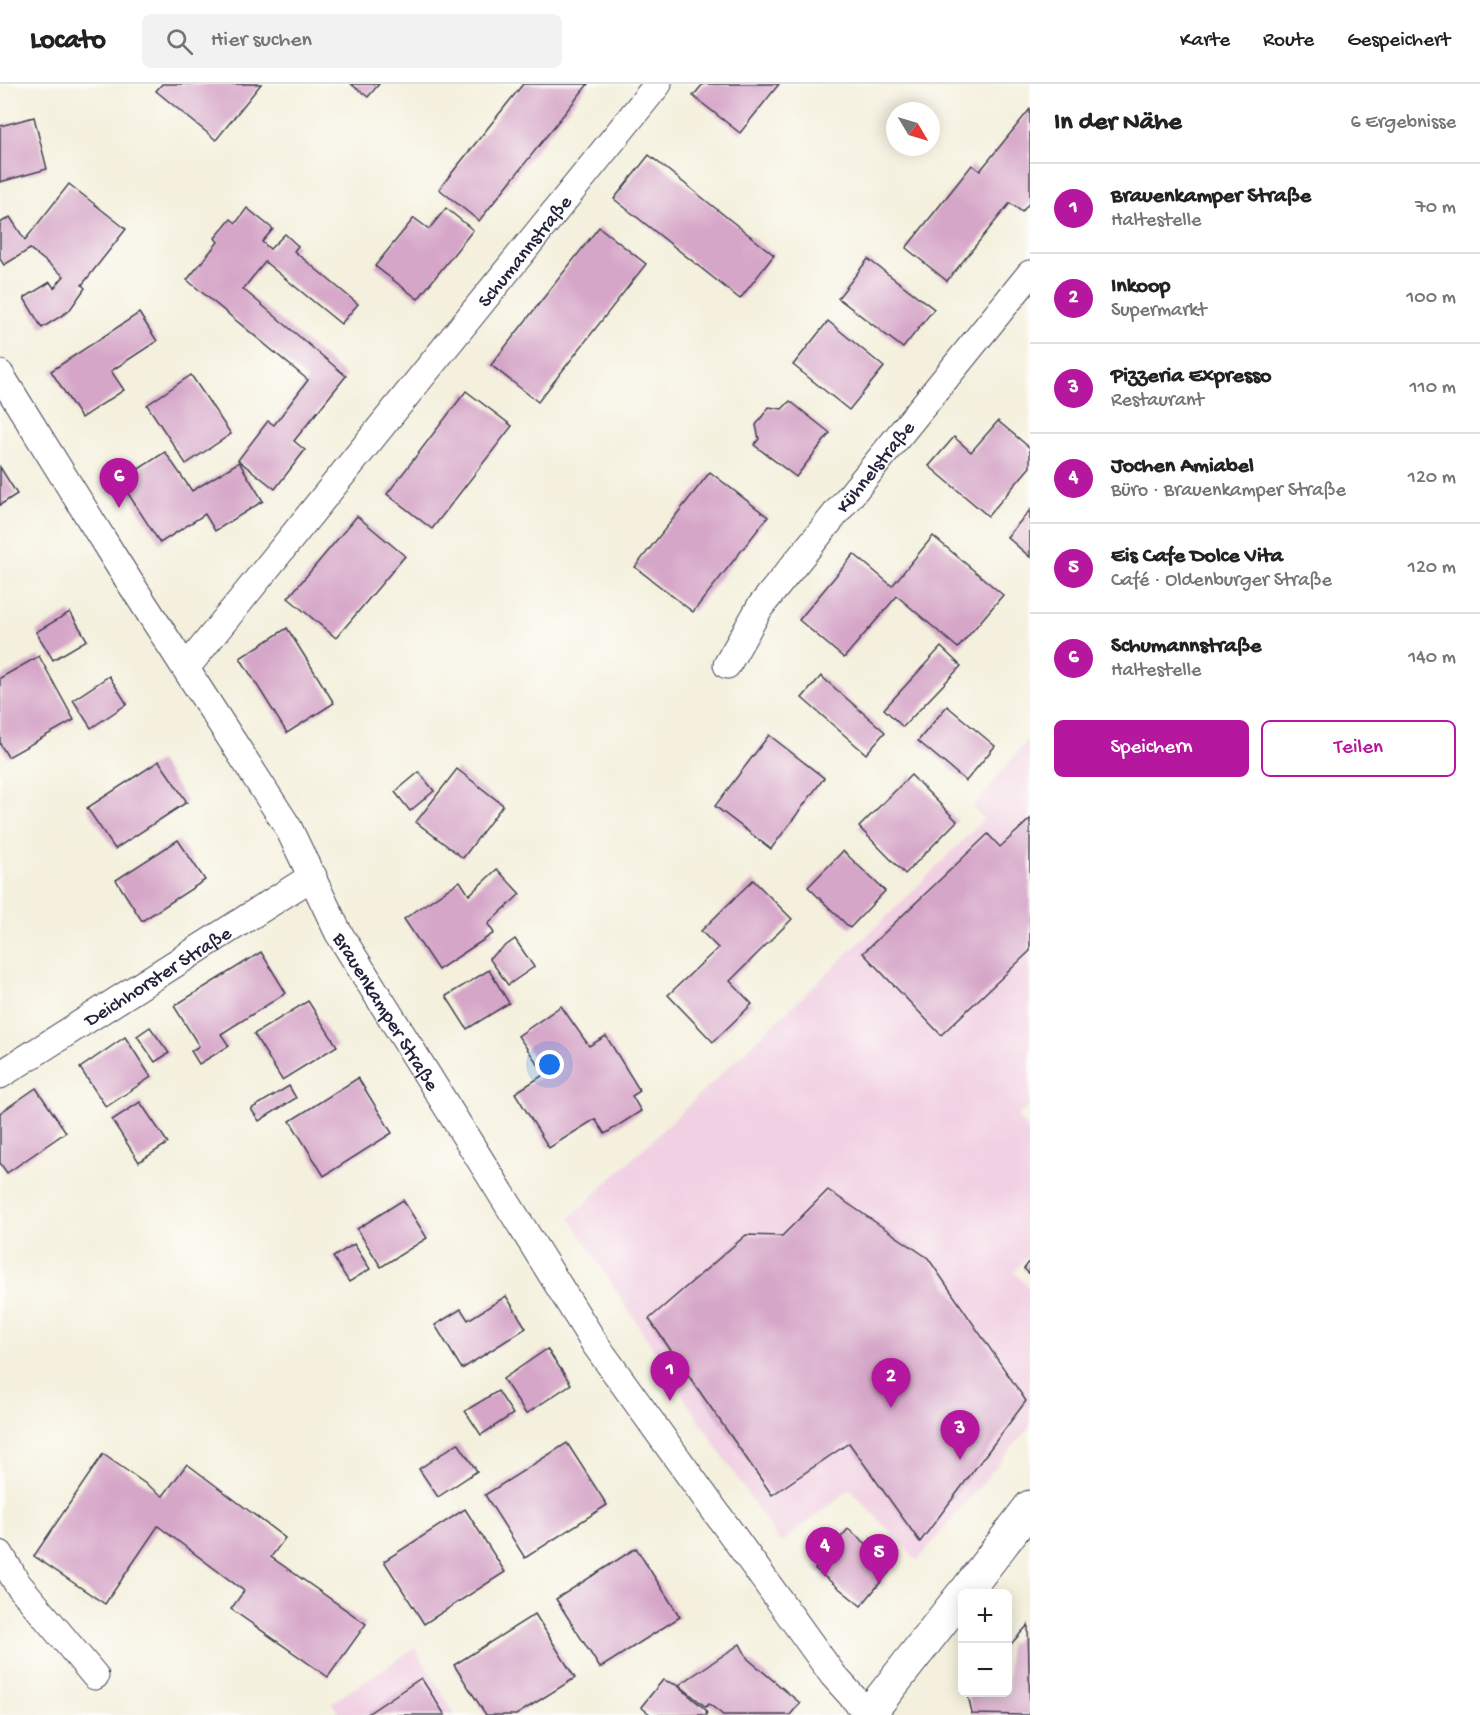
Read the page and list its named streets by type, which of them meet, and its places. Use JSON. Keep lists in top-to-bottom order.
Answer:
{
  "streets": {
    "street": [
      "Schumannstraße",
      "Kühnelstraße",
      "Deichhorster Straße",
      "Brauenkamper Straße"
    ]
  },
  "crossings": [
    ["Schumannstraße", "Brauenkamper Straße"],
    ["Deichhorster Straße", "Brauenkamper Straße"]
  ],
  "north": "bottom right",
  "page": {
    "header": "Locato",
    "search": "Hier suchen",
    "nav": ["Karte", "Route", "Gespeichert"],
    "heading": ["In der Nähe", "6 Ergebnisse"],
    "list": [
      {
        "mark": "1",
        "name": "Brauenkamper Straße",
        "note": "Haltestelle",
        "value": "70 m"
      },
      {
        "mark": "2",
        "name": "Inkoop",
        "note": "Supermarkt",
        "value": "100 m"
      },
      {
        "mark": "3",
        "name": "Pizzeria Expresso",
        "note": "Restaurant",
        "value": "110 m"
      },
      {
        "mark": "4",
        "name": "Jochen Amiabel",
        "note": "Büro · Brauenkamper Straße",
        "value": "120 m"
      },
      {
        "mark": "5",
        "name": "Eis Cafe Dolce Vita",
        "note": "Café · Oldenburger Straße",
        "value": "120 m"
      },
      {
        "mark": "6",
        "name": "Schumannstraße",
        "note": "Haltestelle",
        "value": "140 m"
      }
    ],
    "pins": [
      "6",
      "1",
      "2",
      "3",
      "4",
      "5"
    ],
    "buttons": ["Speichern", "Teilen"],
    "map_buttons": ["+", "−"]
  }
}
